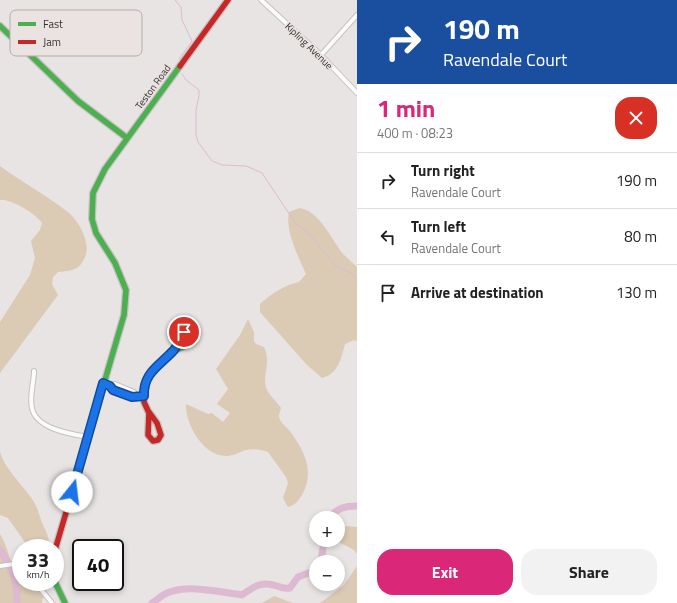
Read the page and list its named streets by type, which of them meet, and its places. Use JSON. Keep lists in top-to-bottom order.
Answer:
{
  "streets": {
    "street": ["Kipling Avenue", "Teston Road"]
  },
  "legend": ["Fast", "Jam"],
  "page": {
    "turn": ["190 m", "Ravendale Court"],
    "heading": ["1 min", "400 m · 08:23"],
    "list": [
      {
        "name": "Turn right",
        "note": "Ravendale Court",
        "value": "190 m"
      },
      {
        "name": "Turn left",
        "note": "Ravendale Court",
        "value": "80 m"
      },
      {
        "name": "Arrive at destination",
        "value": "130 m"
      }
    ],
    "map_buttons": ["+", "−"],
    "speed": "33 km/h",
    "limit": "40",
    "buttons": ["Exit", "Share"]
  }
}
